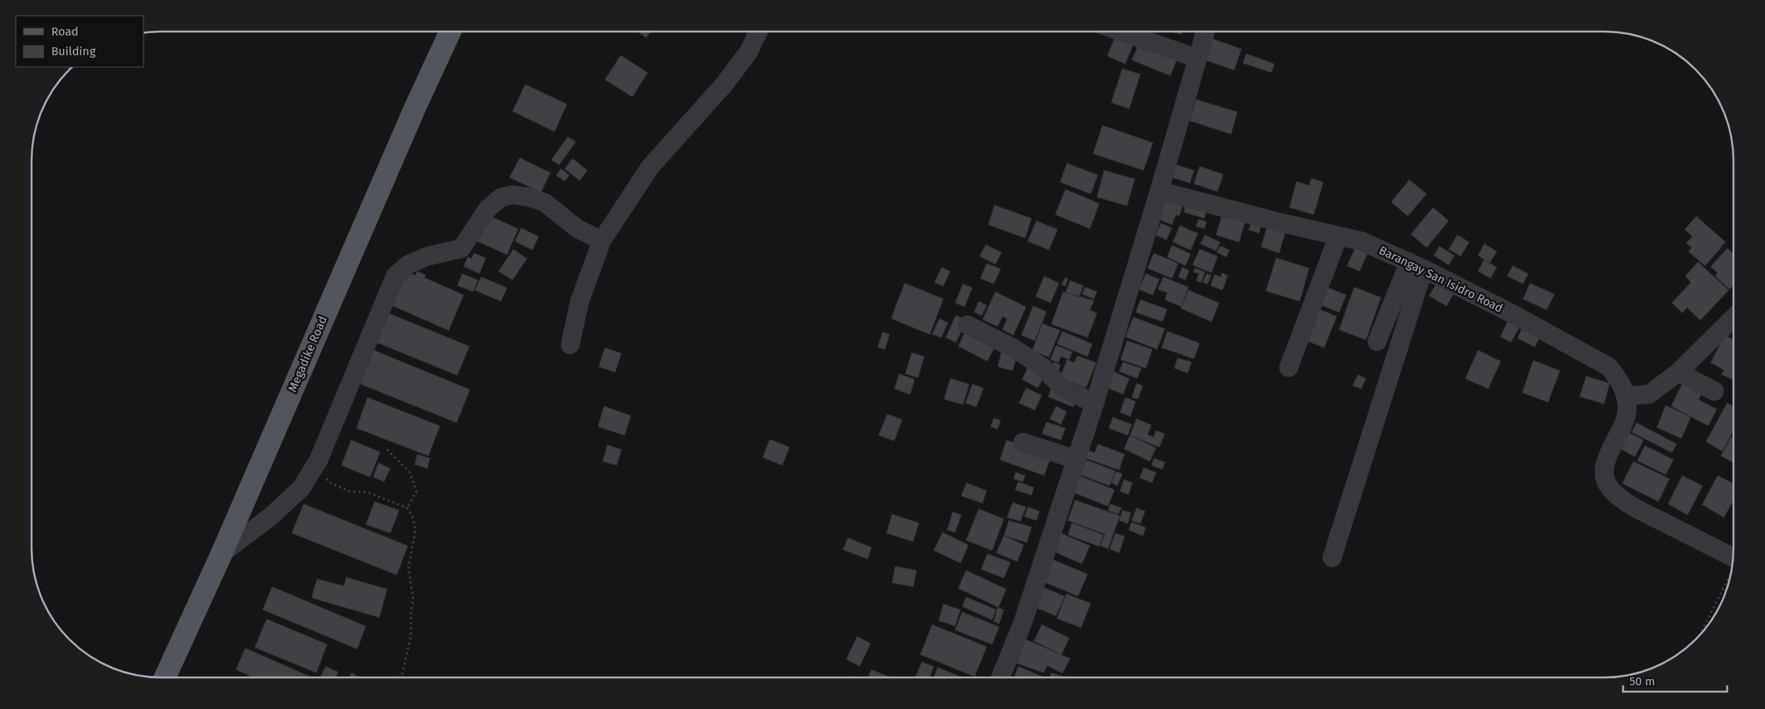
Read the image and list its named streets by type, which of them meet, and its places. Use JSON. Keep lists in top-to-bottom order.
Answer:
{
  "streets": {
    "main road": ["Megadike Road"],
    "street": ["Barangay San Isidro Road"]
  },
  "legend": ["Road", "Building"],
  "scale_bar": "50 m"
}
